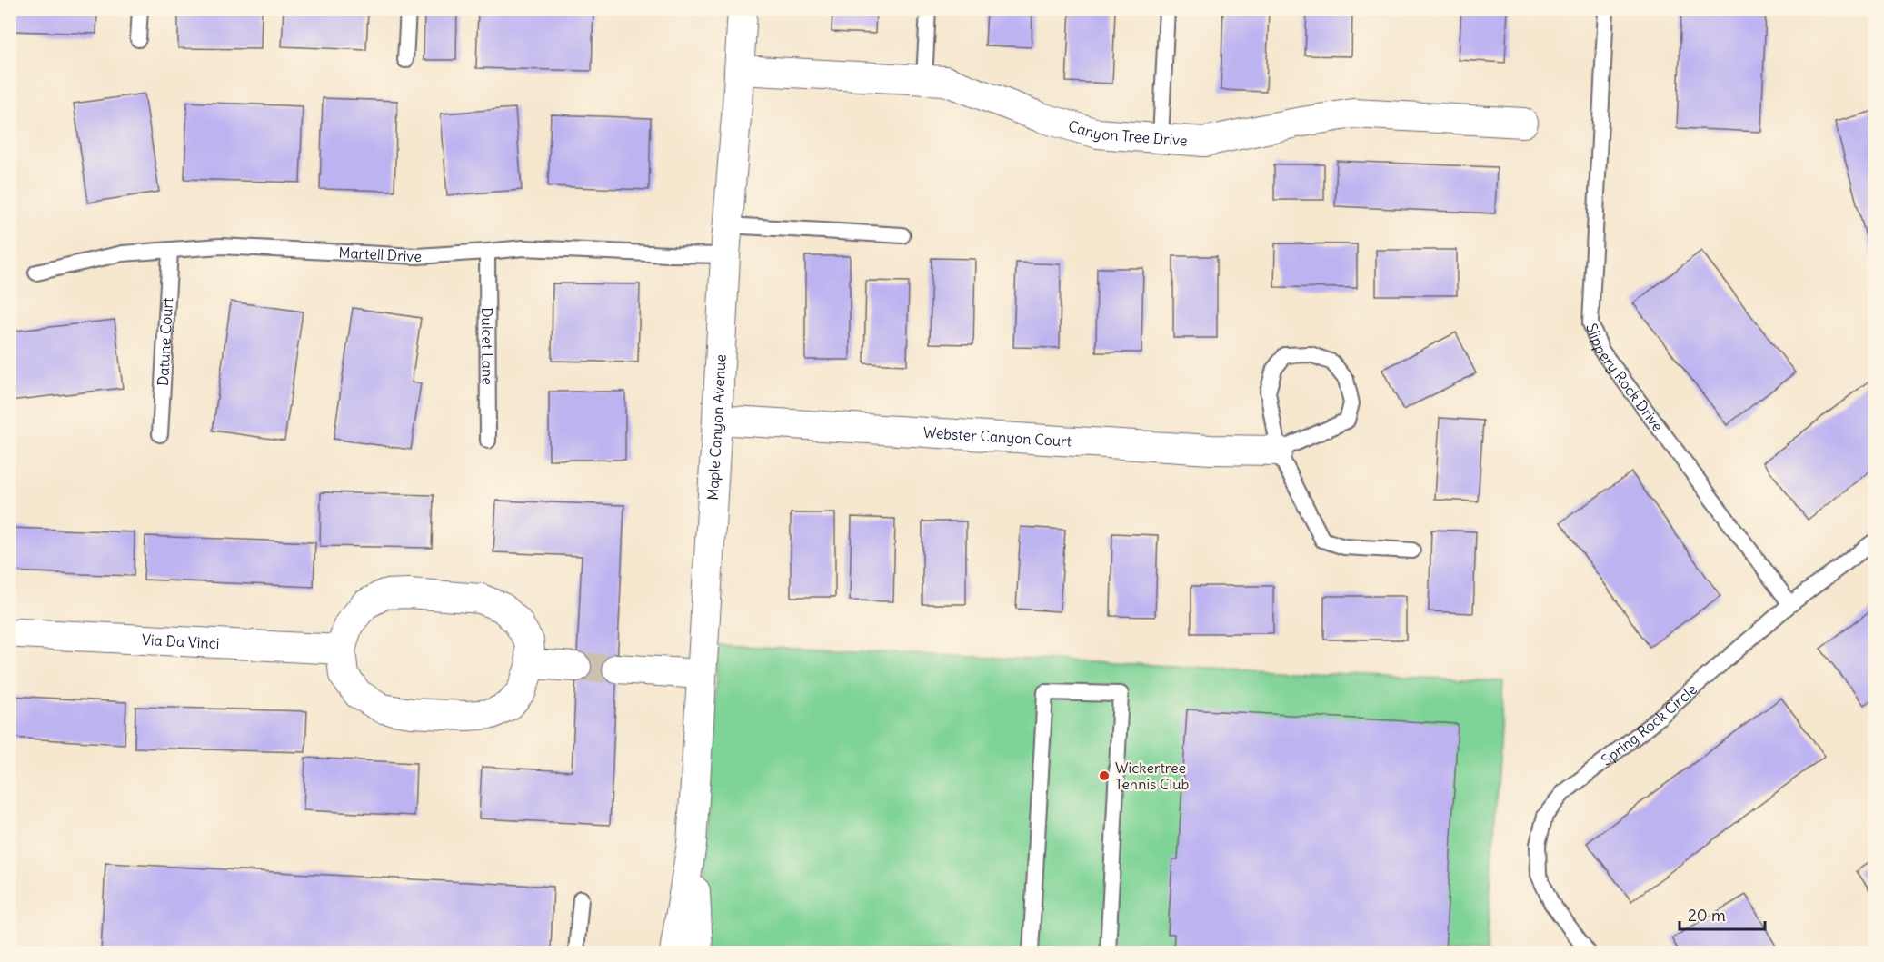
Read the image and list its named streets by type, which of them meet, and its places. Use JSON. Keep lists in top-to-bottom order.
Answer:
{
  "streets": {
    "street": [
      "Canyon Tree Drive",
      "Maple Canyon Avenue",
      "Webster Canyon Court",
      "Via Da Vinci"
    ],
    "lane": [
      "Martell Drive",
      "Datune Court",
      "Dulcet Lane",
      "Slippery Rock Drive",
      "Spring Rock Circle"
    ]
  },
  "crossings": [
    ["Canyon Tree Drive", "Maple Canyon Avenue"],
    ["Martell Drive", "Datune Court"],
    ["Martell Drive", "Dulcet Lane"],
    ["Martell Drive", "Maple Canyon Avenue"],
    ["Slippery Rock Drive", "Spring Rock Circle"],
    ["Maple Canyon Avenue", "Webster Canyon Court"]
  ],
  "places": ["Wickertree Tennis Club"],
  "scale_bar": "20 m"
}
